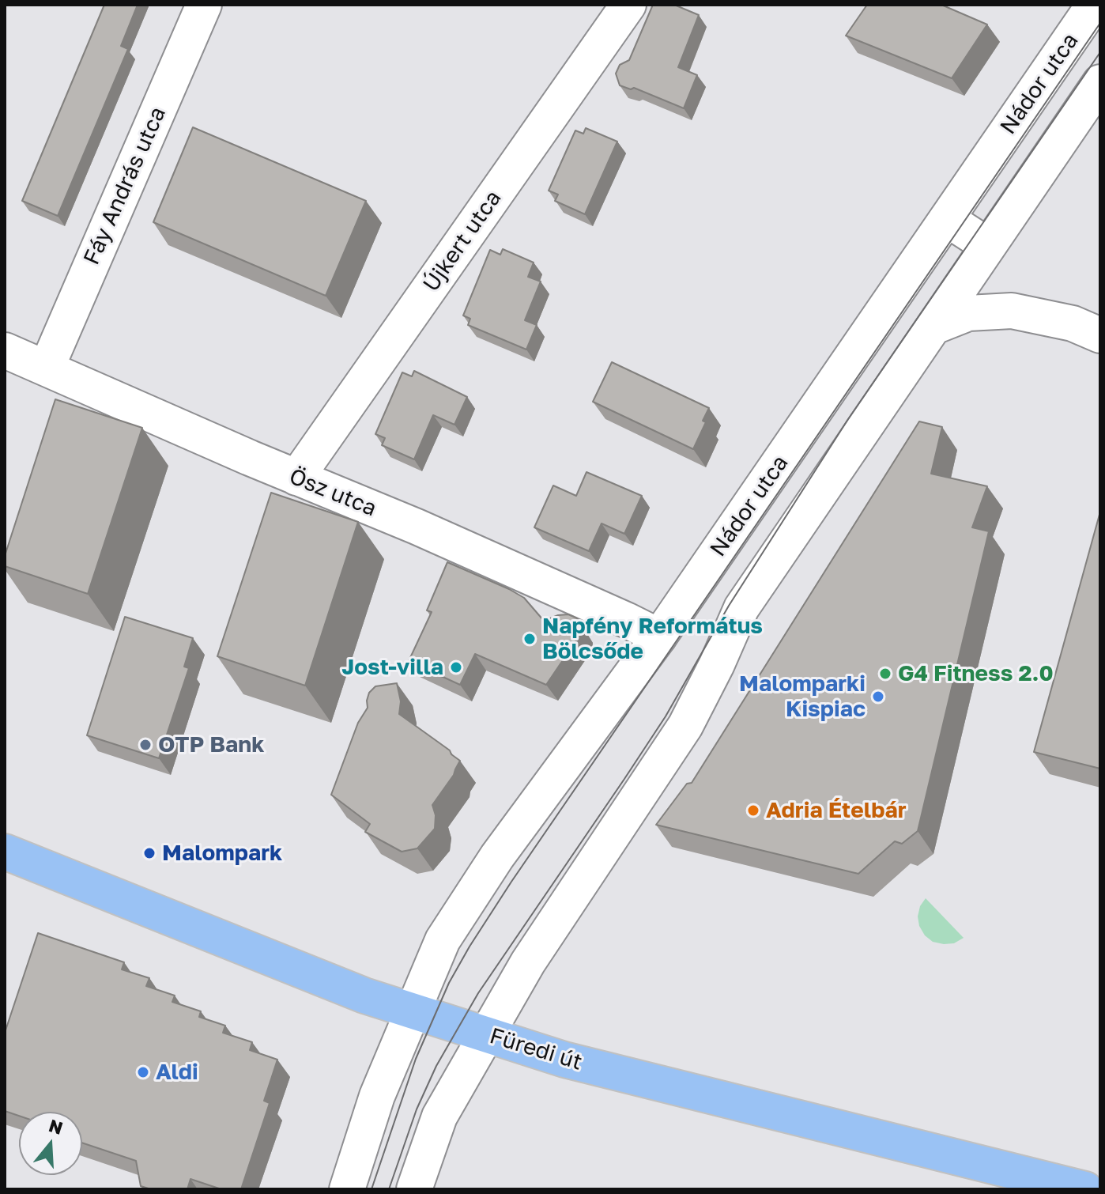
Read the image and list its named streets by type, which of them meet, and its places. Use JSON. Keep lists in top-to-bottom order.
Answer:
{
  "streets": {
    "main road": ["Füredi út"],
    "street": [
      "Nádor utca",
      "Fáy András utca",
      "Újkert utca",
      "Ösz utca"
    ]
  },
  "crossings": [
    ["Nádor utca", "Ösz utca"],
    ["Nádor utca", "Füredi út"],
    ["Fáy András utca", "Ösz utca"],
    ["Újkert utca", "Ösz utca"]
  ],
  "places": [
    "Napfény Református Bölcsőde",
    "Jost-villa",
    "G4 Fitness 2.0",
    "Malomparki Kispiac",
    "OTP Bank",
    "Adria Ételbár",
    "Malompark",
    "Aldi"
  ],
  "north": "top"
}
